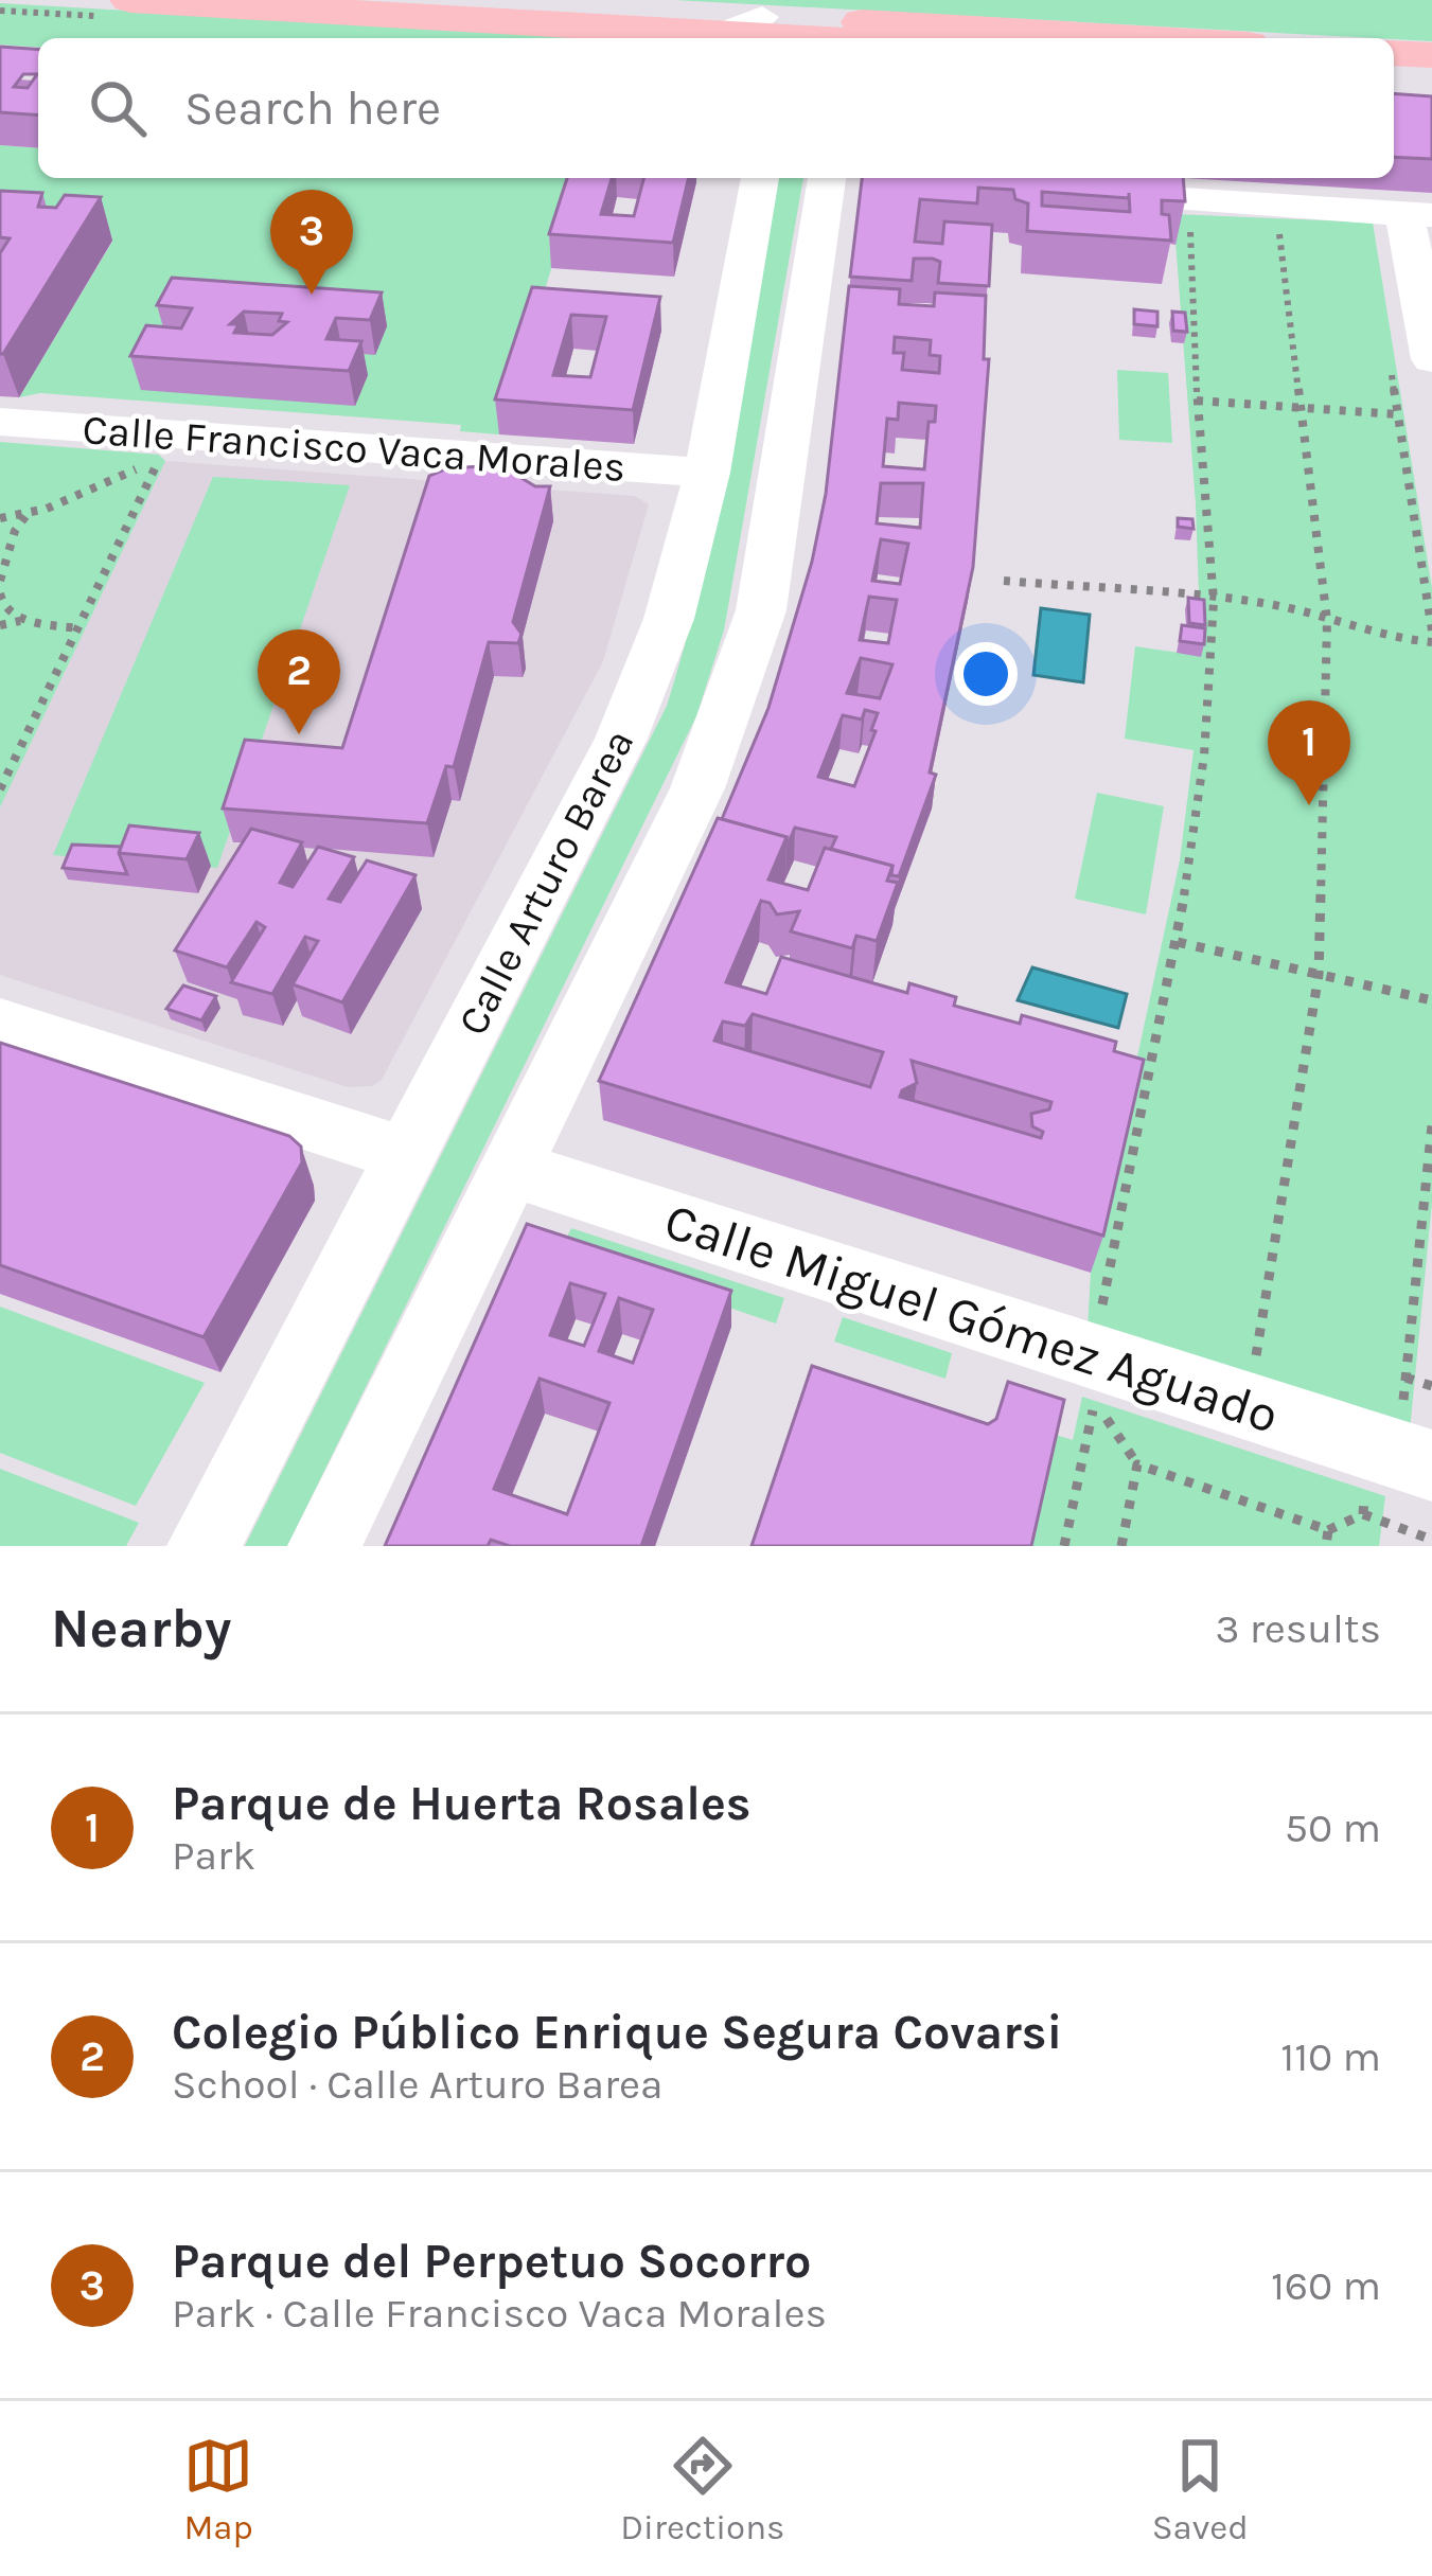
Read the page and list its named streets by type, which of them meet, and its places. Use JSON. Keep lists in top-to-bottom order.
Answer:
{
  "streets": {
    "street": ["Calle Francisco Vaca Morales", "Calle Arturo Barea", "Calle Miguel Gómez Aguado"]
  },
  "crossings": [
    ["Calle Francisco Vaca Morales", "Calle Arturo Barea"]
  ],
  "page": {
    "search": "Search here",
    "pins": ["3", "2", "1"],
    "heading": ["Nearby", "3 results"],
    "list": [
      {
        "mark": "1",
        "name": "Parque de Huerta Rosales",
        "note": "Park",
        "value": "50 m"
      },
      {
        "mark": "2",
        "name": "Colegio Público Enrique Segura Covarsi",
        "note": "School · Calle Arturo Barea",
        "value": "110 m"
      },
      {
        "mark": "3",
        "name": "Parque del Perpetuo Socorro",
        "note": "Park · Calle Francisco Vaca Morales",
        "value": "160 m"
      }
    ],
    "nav": ["Map", "Directions", "Saved"]
  }
}
